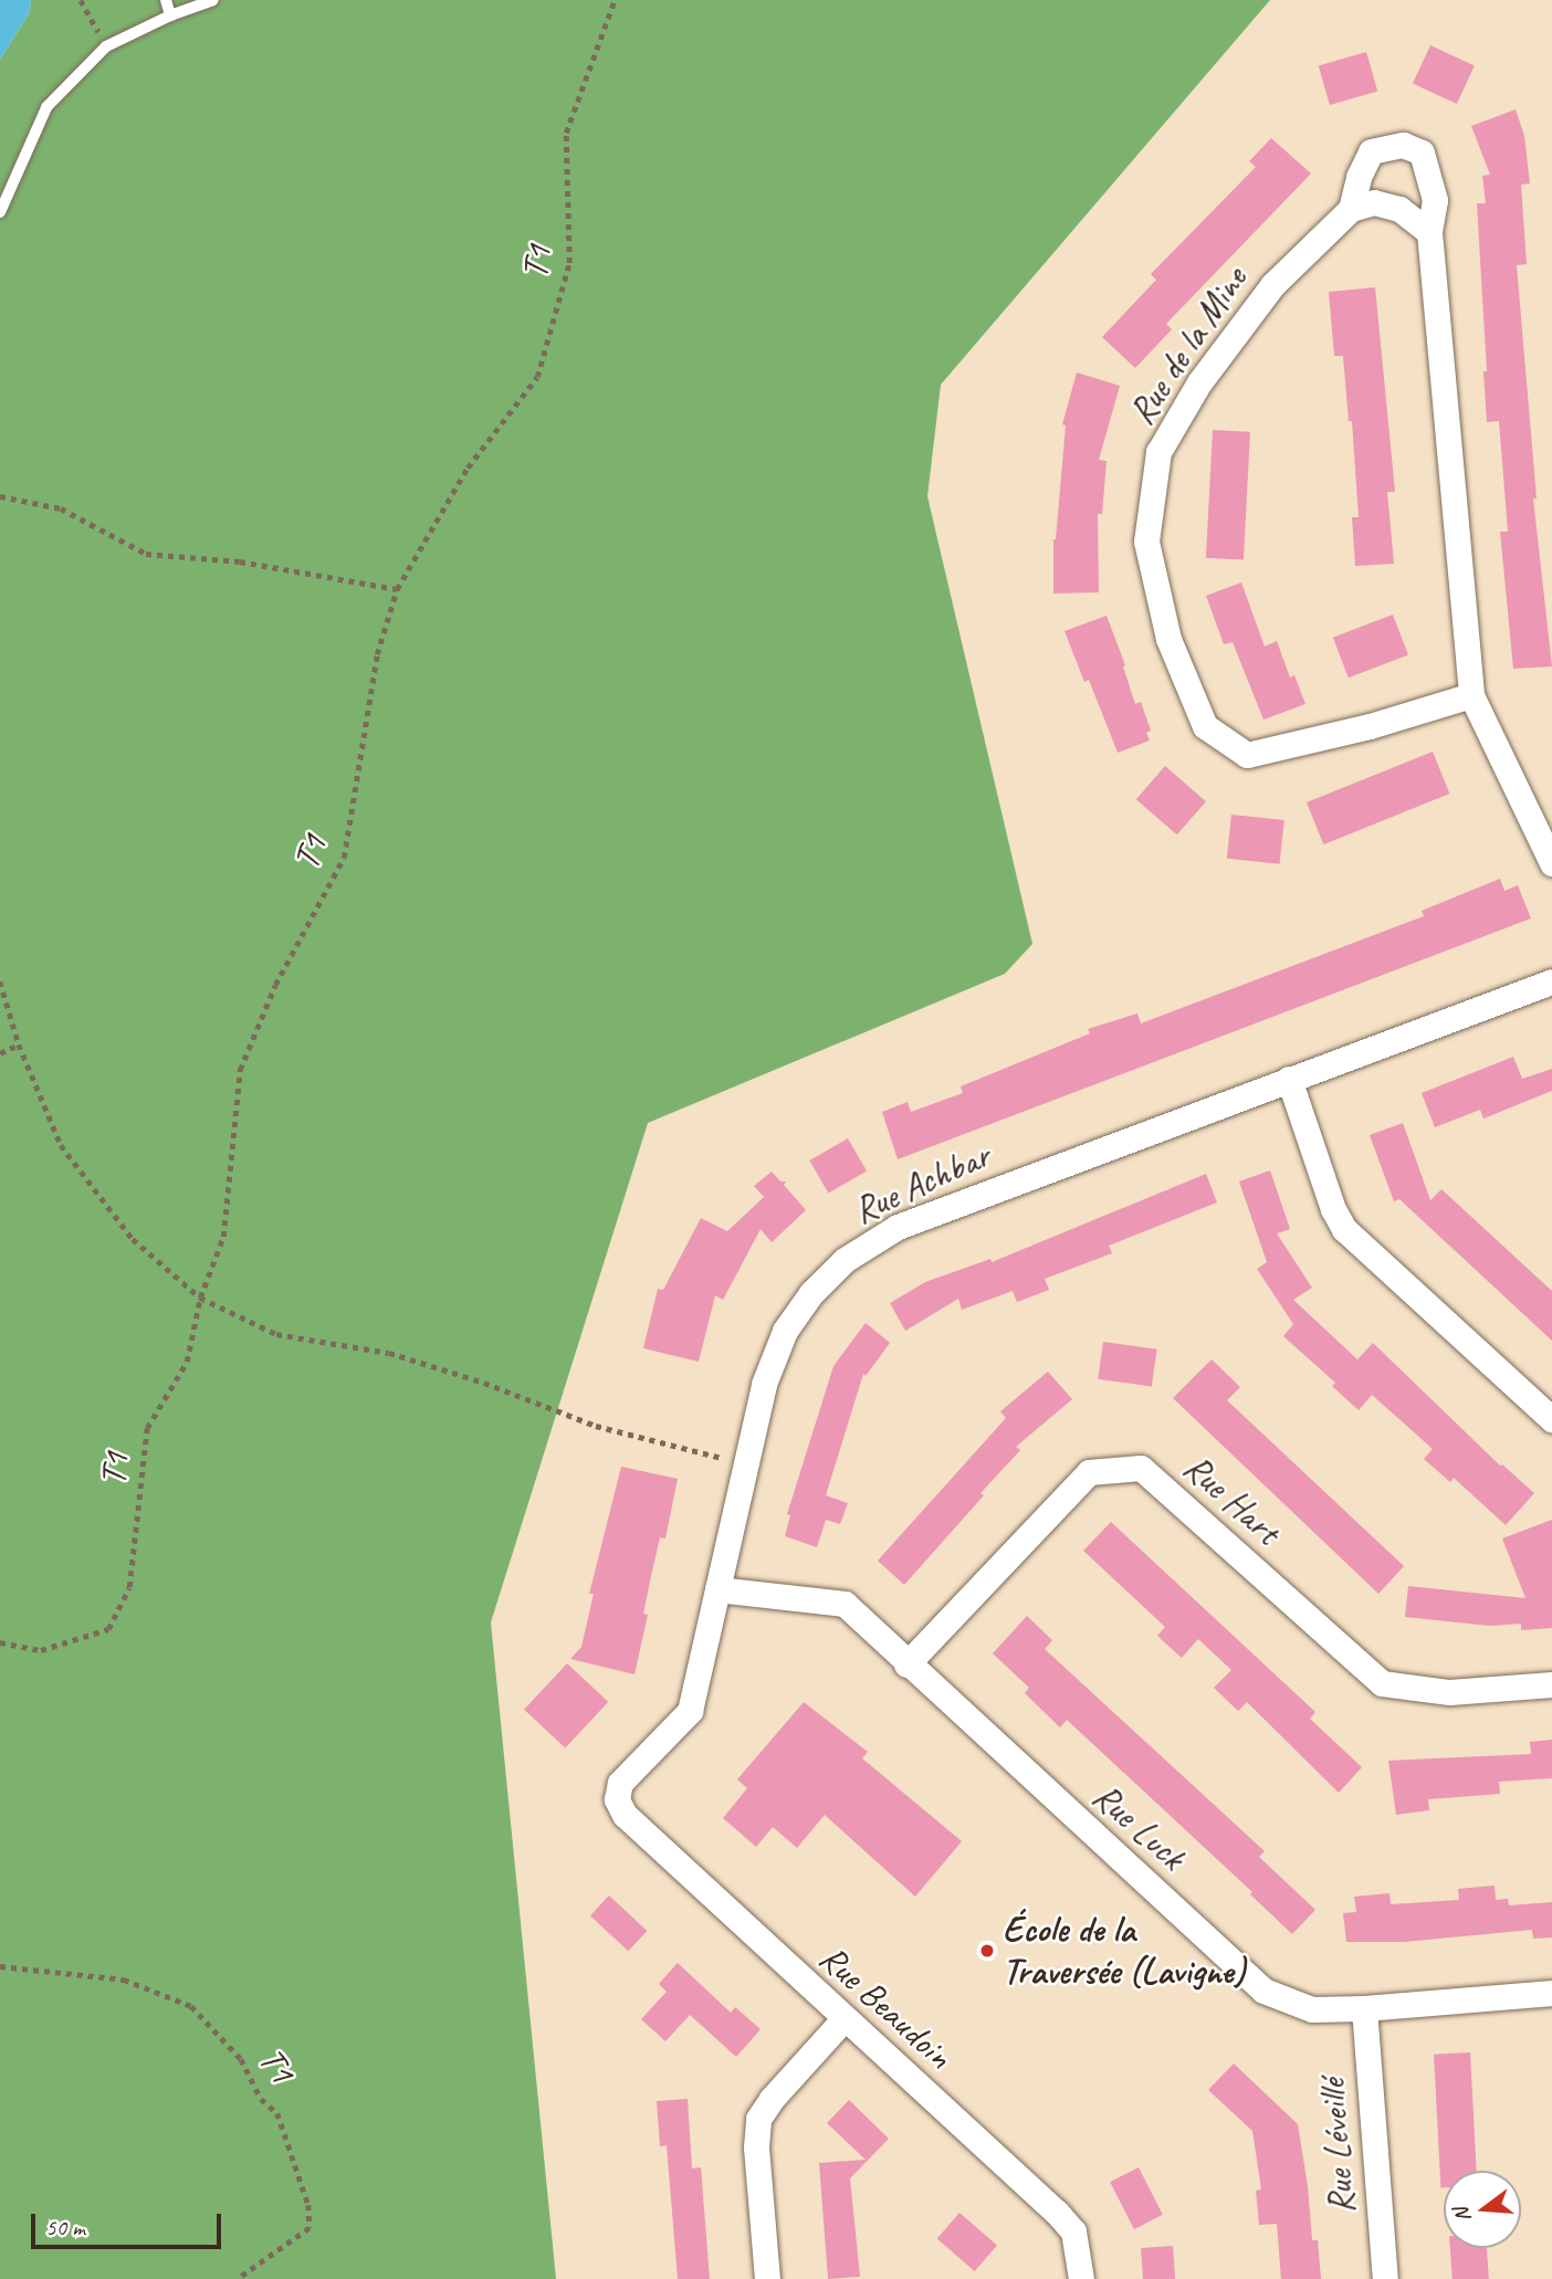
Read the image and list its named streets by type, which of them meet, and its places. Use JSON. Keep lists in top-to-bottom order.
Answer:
{
  "streets": {
    "street": [
      "Rue de la Mine",
      "Rue Achbar",
      "Rue Hart",
      "Rue Luck",
      "Rue Beaudoin",
      "Rue Léveillé"
    ],
    "path": ["T1"]
  },
  "crossings": [
    ["Rue Achbar", "Rue Luck"],
    ["Rue Achbar", "Rue Beaudoin"],
    ["Rue Hart", "Rue Luck"],
    ["Rue Luck", "Rue Léveillé"]
  ],
  "places": ["École de la Traversée (Lavigne)"],
  "scale_bar": "50 m",
  "north": "left"
}
